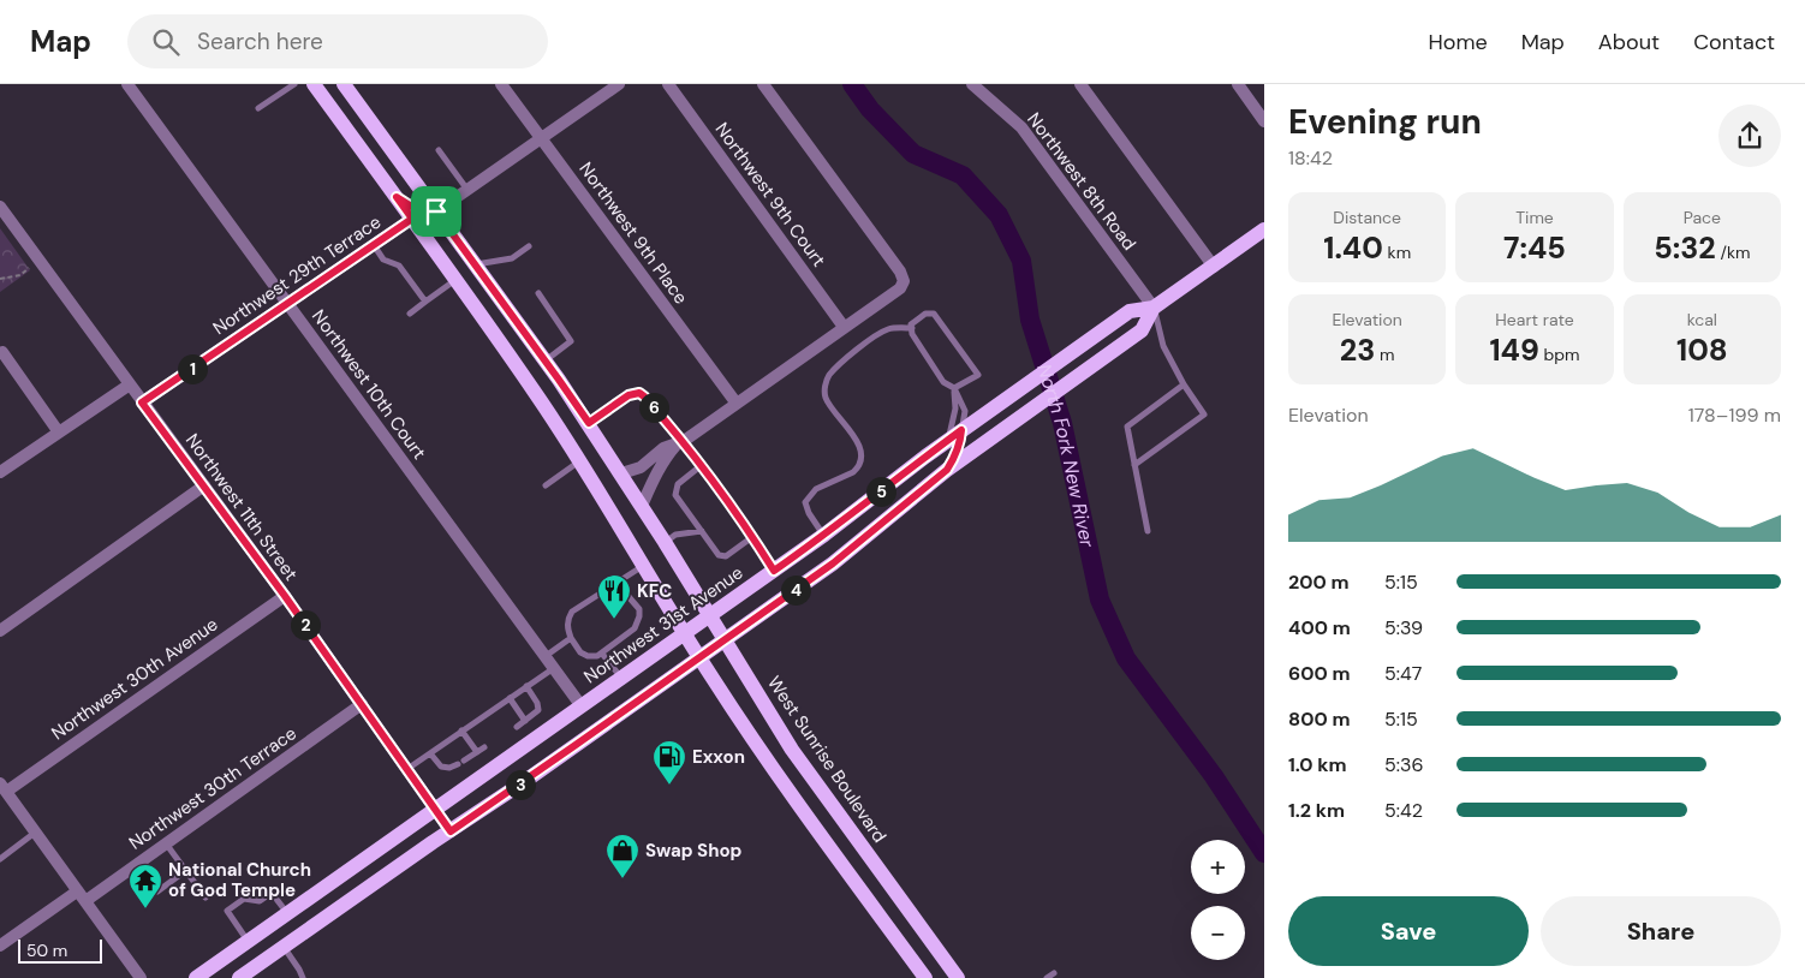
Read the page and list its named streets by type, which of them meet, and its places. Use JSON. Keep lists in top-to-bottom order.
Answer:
{
  "streets": {
    "main road": ["Northwest 31st Avenue", "West Sunrise Boulevard"],
    "street": [
      "Northwest 8th Road",
      "Northwest 9th Court",
      "Northwest 9th Place",
      "Northwest 29th Terrace",
      "Northwest 10th Court",
      "Northwest 11th Street",
      "Northwest 30th Avenue",
      "Northwest 30th Terrace"
    ]
  },
  "crossings": [
    ["Northwest 8th Road", "Northwest 31st Avenue"],
    ["Northwest 29th Terrace", "Northwest 10th Court"],
    ["Northwest 29th Terrace", "Northwest 11th Street"],
    ["Northwest 10th Court", "Northwest 31st Avenue"],
    ["Northwest 11th Street", "Northwest 31st Avenue"],
    ["Northwest 11th Street", "Northwest 30th Avenue"],
    ["Northwest 11th Street", "Northwest 30th Terrace"],
    ["Northwest 31st Avenue", "West Sunrise Boulevard"]
  ],
  "water": ["North Fork New River"],
  "places": {
    "restaurant": ["KFC"],
    "fuel station": ["Exxon"],
    "shop": ["Swap Shop"],
    "temple": ["National Church of God Temple"]
  },
  "scale_bar": "50 m",
  "page": {
    "header": "Map",
    "search": "Search here",
    "nav": [
      "Home",
      "Map",
      "About",
      "Contact"
    ],
    "heading": ["Evening run", "18:42"],
    "stats": [
      ["Distance", "1.40 km"],
      ["Time", "7:45"],
      ["Pace", "5:32 /km"],
      ["Elevation", "23 m"],
      ["Heart rate", "149 bpm"],
      ["kcal", "108"]
    ],
    "pins": [
      "1",
      "6",
      "5",
      "4",
      "2",
      "3"
    ],
    "chart": ["Elevation", "178–199 m"],
    "list": [
      {
        "name": "200 m",
        "note": "5:15"
      },
      {
        "name": "400 m",
        "note": "5:39"
      },
      {
        "name": "600 m",
        "note": "5:47"
      },
      {
        "name": "800 m",
        "note": "5:15"
      },
      {
        "name": "1.0 km",
        "note": "5:36"
      },
      {
        "name": "1.2 km",
        "note": "5:42"
      }
    ],
    "map_buttons": ["+", "−"],
    "buttons": ["Save", "Share"],
    "scale": "50 m"
  }
}
